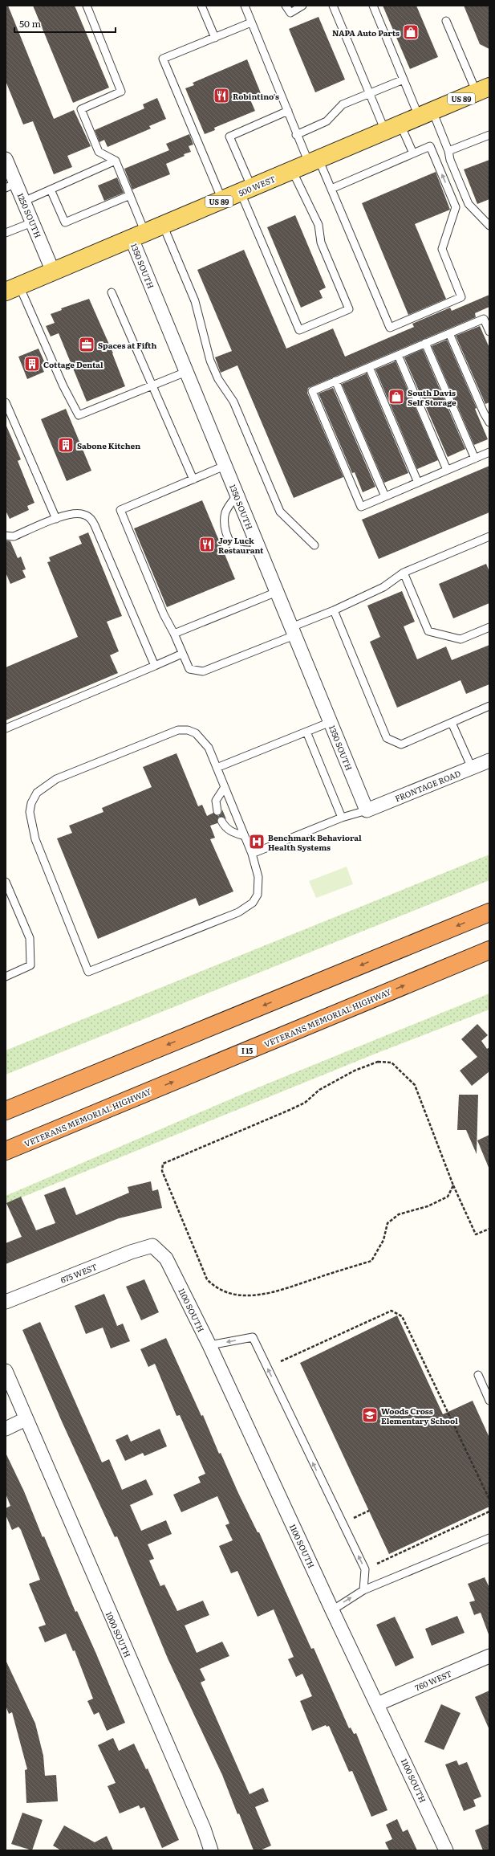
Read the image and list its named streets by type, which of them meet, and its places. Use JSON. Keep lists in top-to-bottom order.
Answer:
{
  "streets": {
    "highway": ["VETERANS MEMORIAL HIGHWAY", "I 15"],
    "main road": ["US 89", "500 WEST"],
    "street": [
      "1250 SOUTH",
      "1350 SOUTH",
      "FRONTAGE ROAD",
      "675 WEST",
      "1100 SOUTH",
      "1000 SOUTH",
      "760 WEST"
    ]
  },
  "crossings": [
    ["500 WEST", "1250 SOUTH"],
    ["500 WEST", "1350 SOUTH"],
    ["1350 SOUTH", "FRONTAGE ROAD"],
    ["675 WEST", "1100 SOUTH"],
    ["1100 SOUTH", "760 WEST"]
  ],
  "places": {
    "shop": ["NAPA Auto Parts", "South Davis Self Storage"],
    "restaurant": ["Robintino's", "Joy Luck Restaurant"],
    "office": ["Spaces at Fifth"],
    "building": ["Cottage Dental", "Sabone Kitchen"],
    "hospital": ["Benchmark Behavioral Health Systems"],
    "school or university": ["Woods Cross Elementary School"]
  },
  "scale_bar": "50 m"
}
